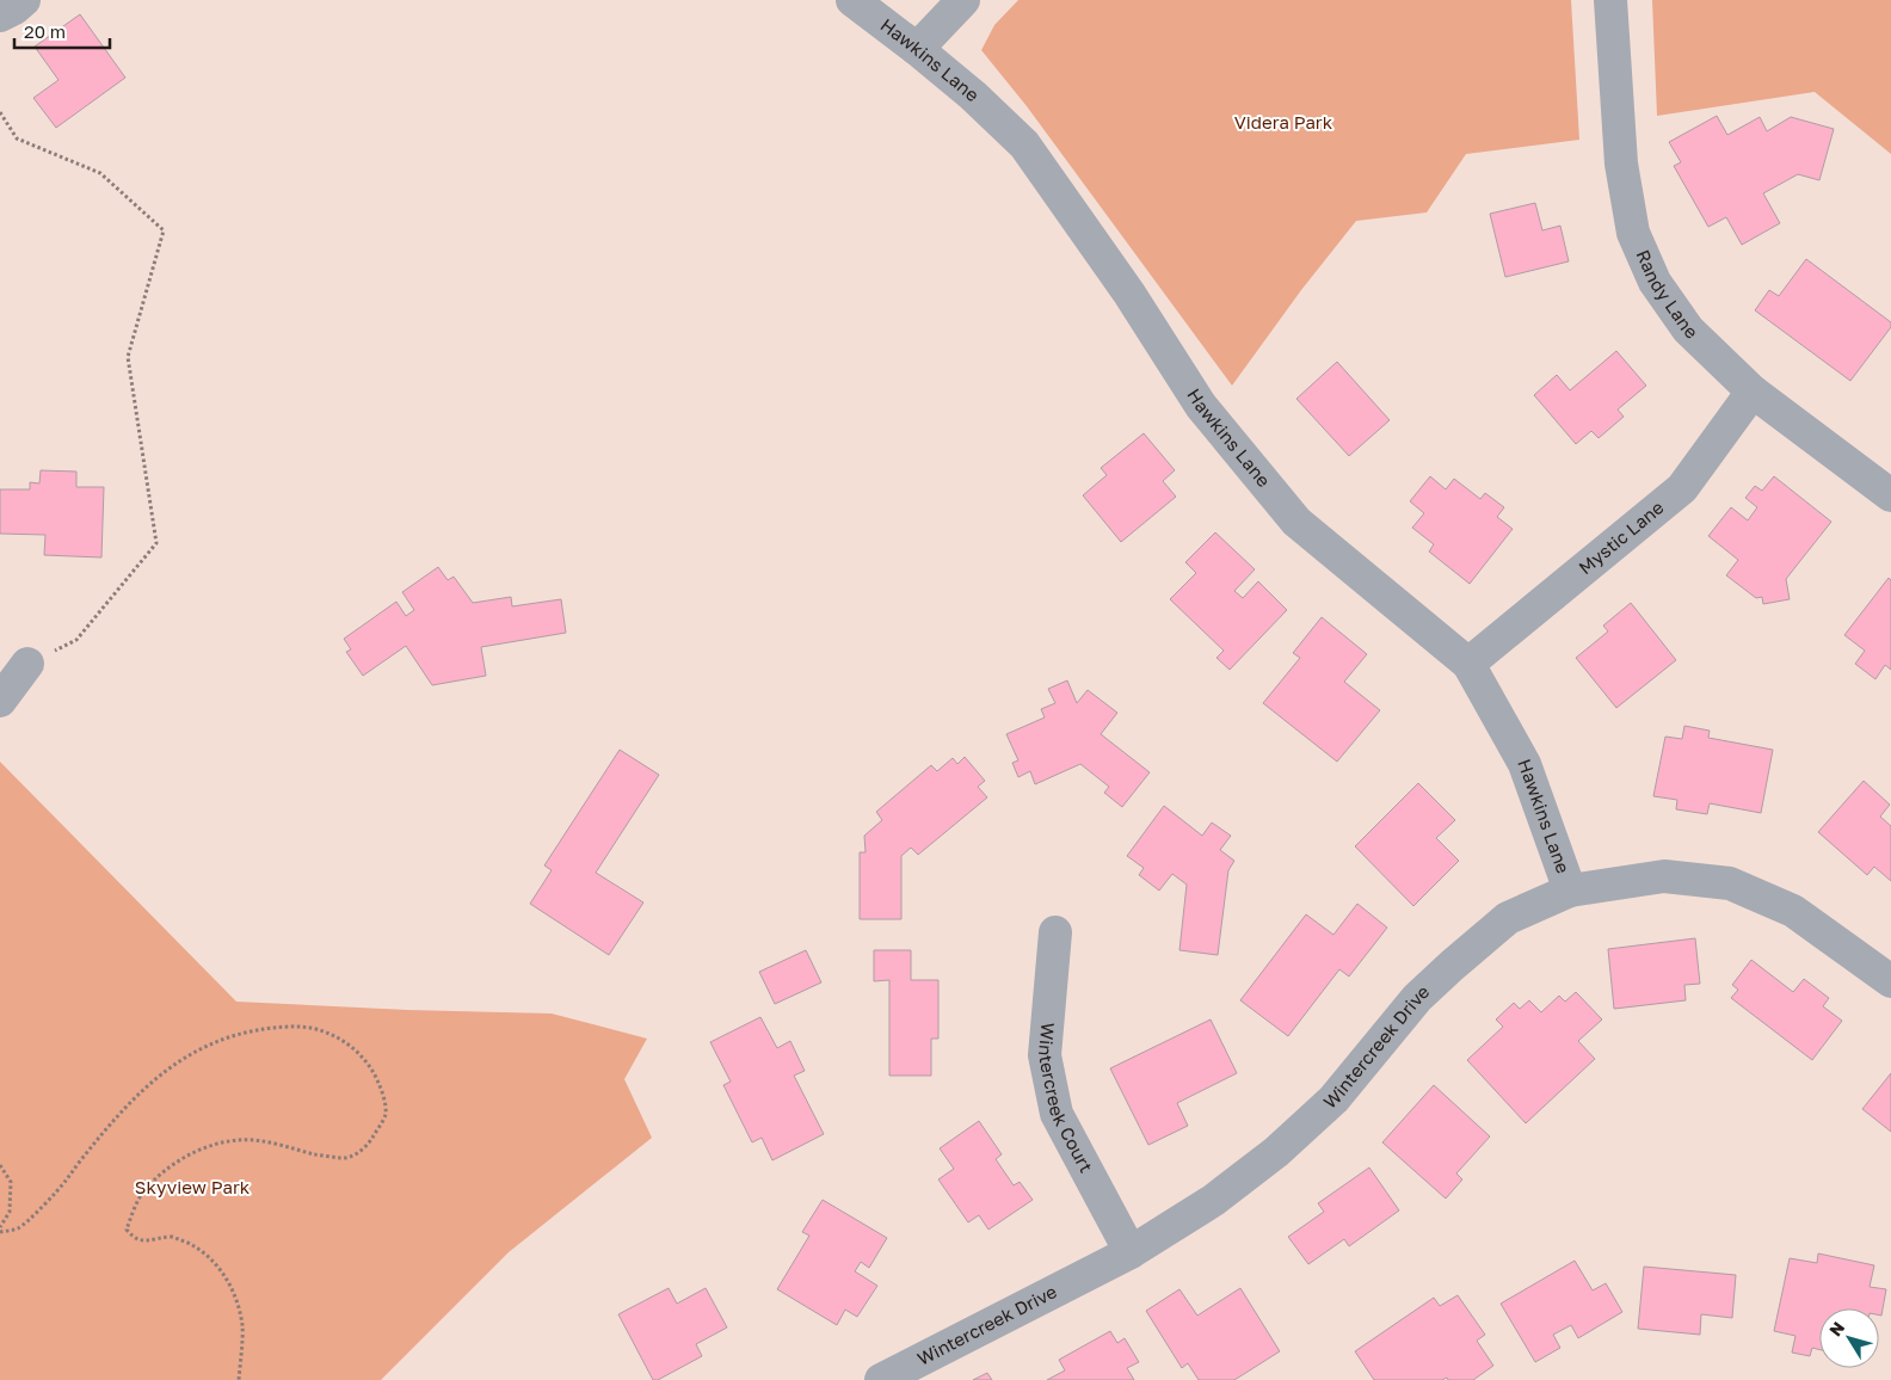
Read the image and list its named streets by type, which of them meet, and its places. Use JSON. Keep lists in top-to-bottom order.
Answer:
{
  "streets": {
    "street": [
      "Hawkins Lane",
      "Randy Lane",
      "Mystic Lane",
      "Wintercreek Drive",
      "Wintercreek Court"
    ]
  },
  "crossings": [
    ["Hawkins Lane", "Mystic Lane"],
    ["Hawkins Lane", "Wintercreek Drive"],
    ["Randy Lane", "Mystic Lane"],
    ["Wintercreek Drive", "Wintercreek Court"]
  ],
  "parks": ["Videra Park", "Skyview Park"],
  "scale_bar": "20 m",
  "north": "top left"
}
